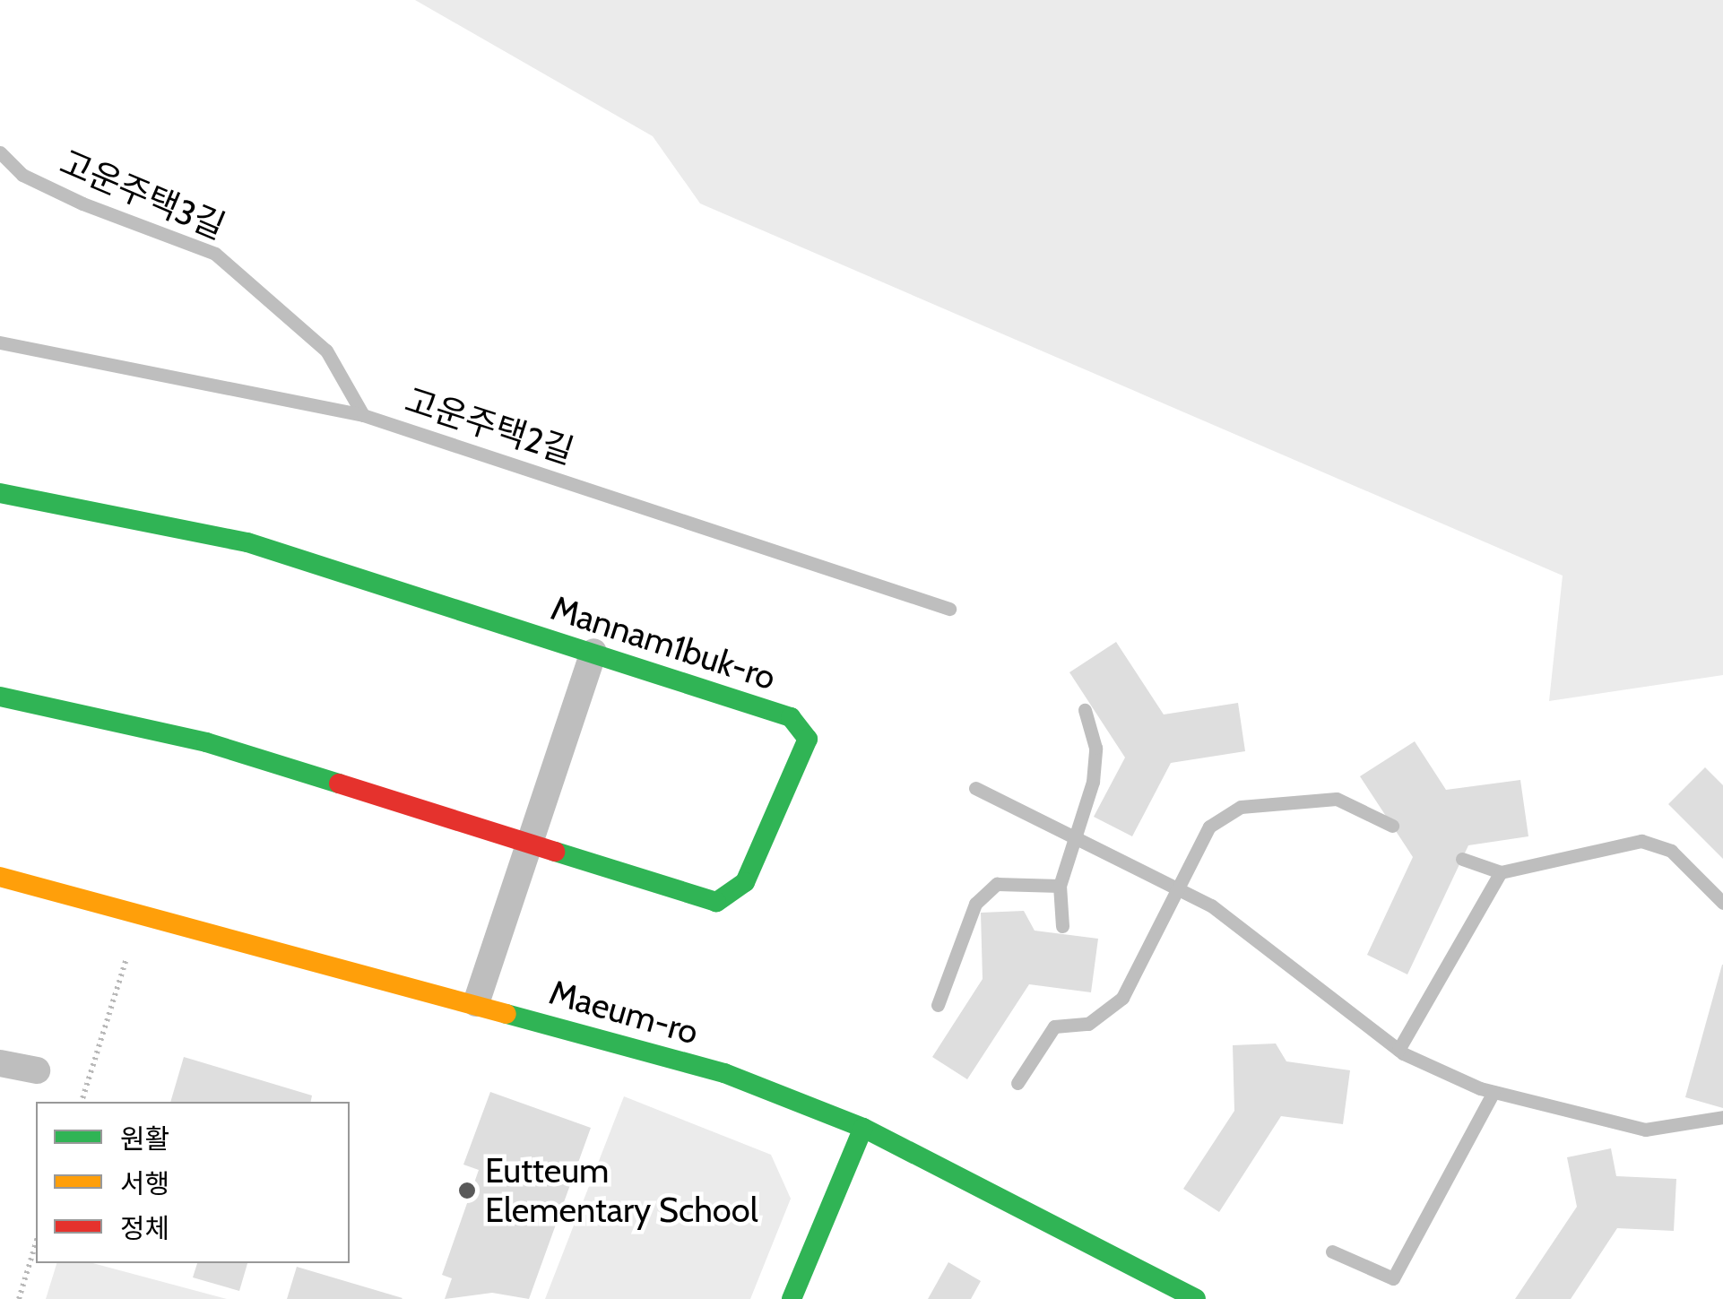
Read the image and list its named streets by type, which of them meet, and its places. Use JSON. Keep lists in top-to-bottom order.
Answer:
{
  "streets": {
    "street": ["Mannam1buk-ro", "Maeum-ro"],
    "lane": ["고운주택3길", "고운주택2길"]
  },
  "crossings": [
    ["고운주택3길", "고운주택2길"]
  ],
  "places": ["Eutteum Elementary School"],
  "legend": ["원활", "서행", "정체"]
}
